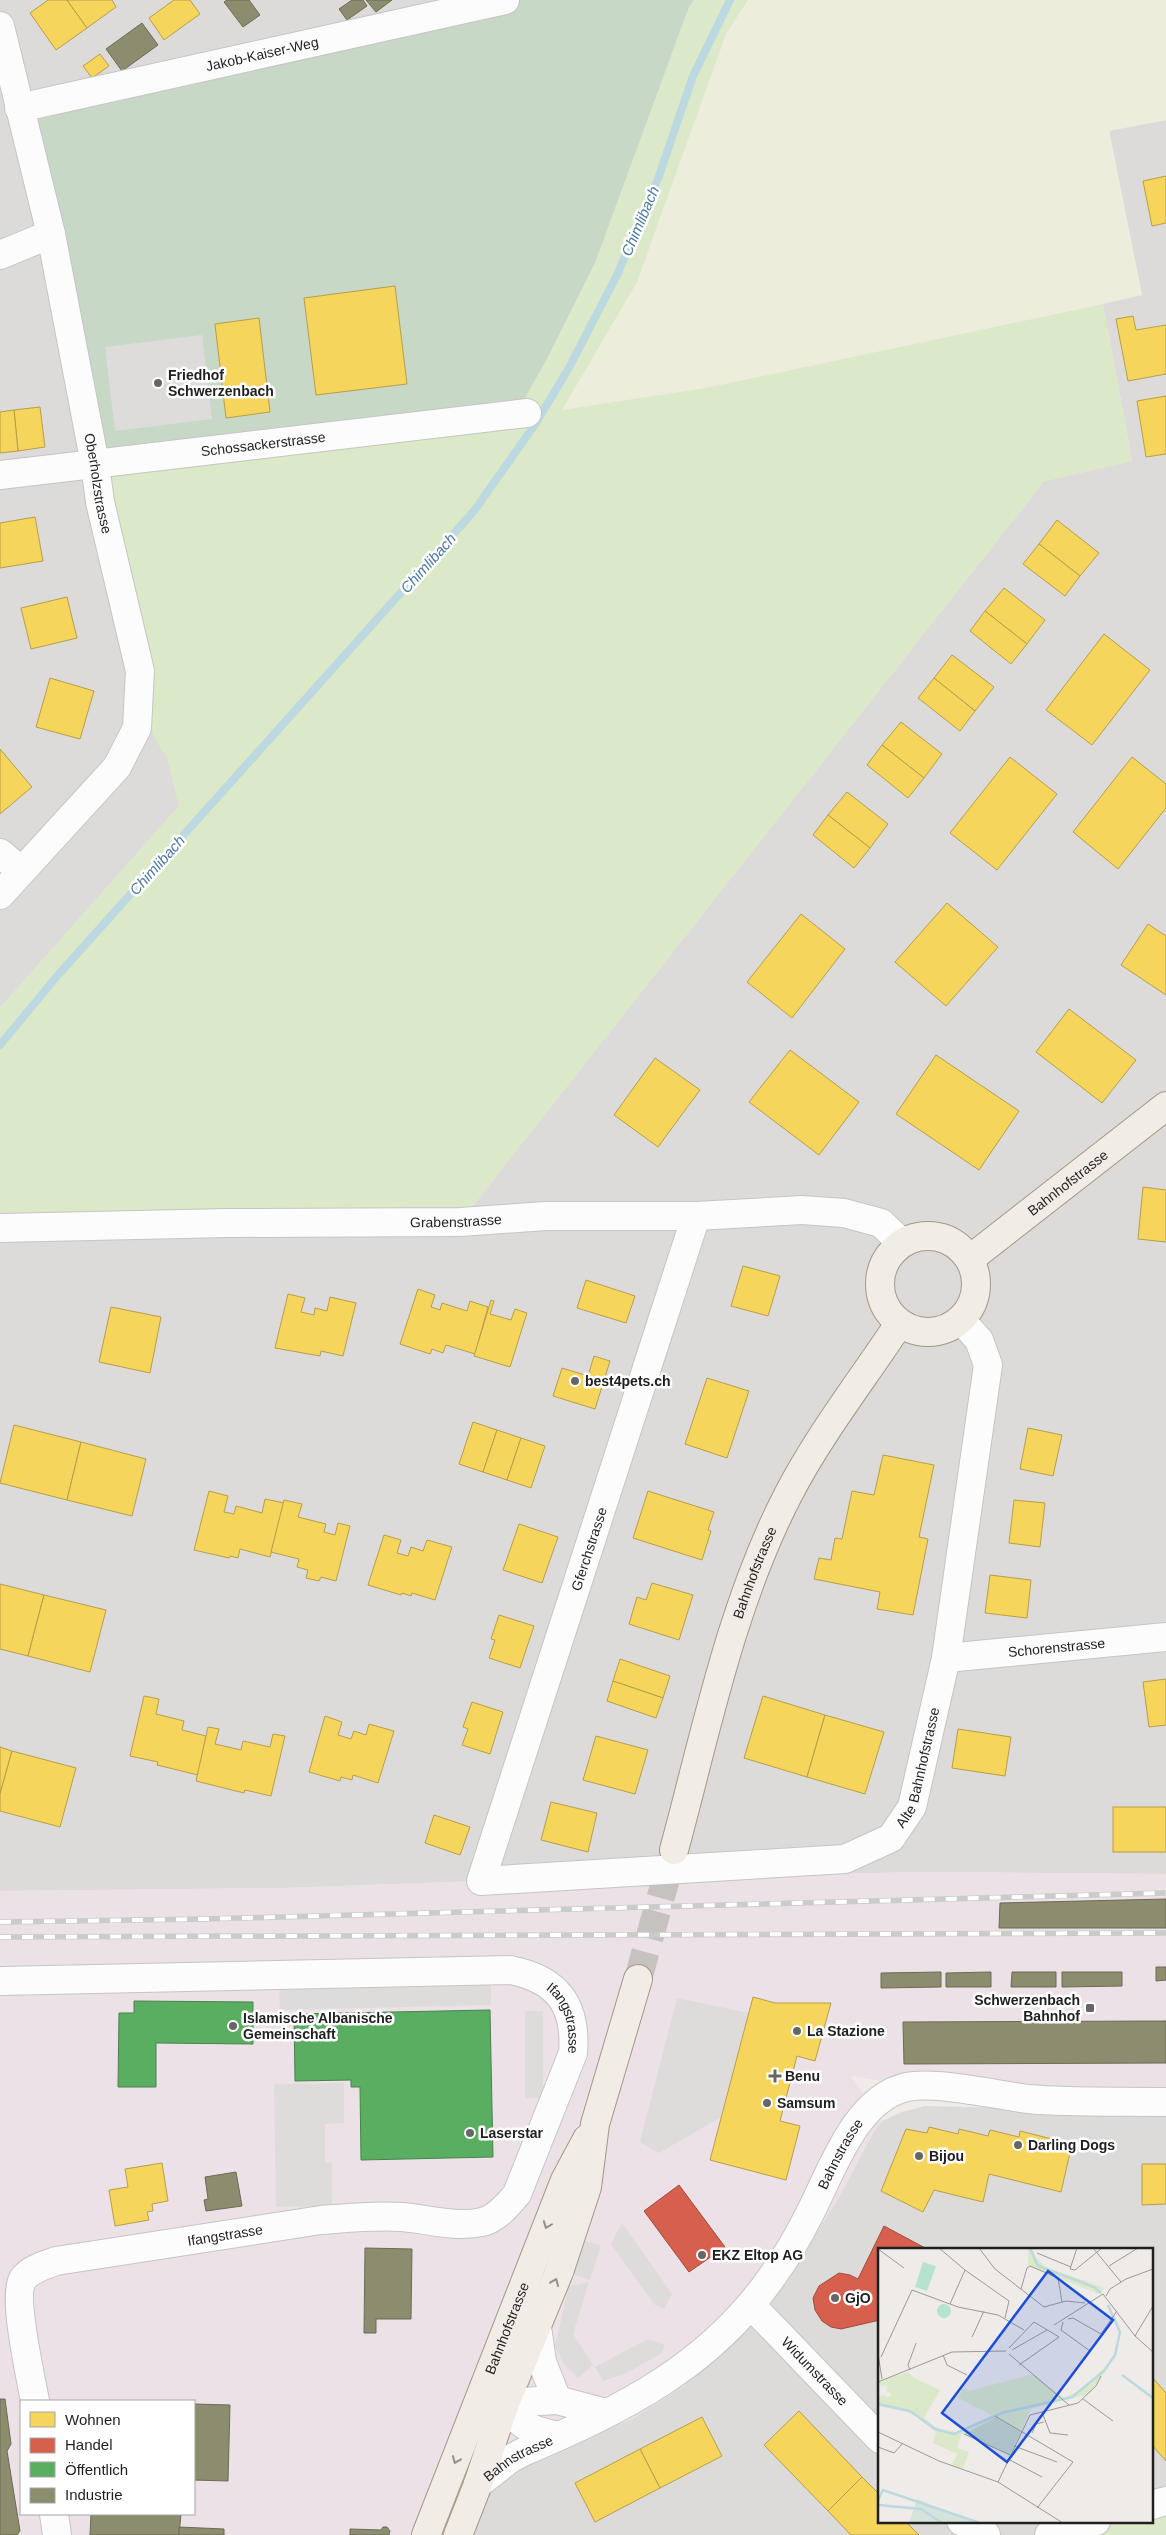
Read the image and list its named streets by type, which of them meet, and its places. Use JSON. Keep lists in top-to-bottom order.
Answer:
{
  "streets": {
    "main road": ["Bahnhofstrasse"],
    "street": [
      "Jakob-Kaiser-Weg",
      "Schossackerstrasse",
      "Oberholzstrasse",
      "Grabenstrasse",
      "Gferchstrasse",
      "Schorenstrasse",
      "Alte Bahnhofstrasse",
      "Ifangstrasse",
      "Bahnstrasse",
      "Widumstrasse"
    ]
  },
  "crossings": [
    ["Jakob-Kaiser-Weg", "Oberholzstrasse"],
    ["Schossackerstrasse", "Oberholzstrasse"],
    ["Bahnhofstrasse", "Grabenstrasse"],
    ["Bahnhofstrasse", "Alte Bahnhofstrasse"],
    ["Bahnhofstrasse", "Bahnstrasse"],
    ["Grabenstrasse", "Gferchstrasse"],
    ["Grabenstrasse", "Alte Bahnhofstrasse"],
    ["Gferchstrasse", "Alte Bahnhofstrasse"],
    ["Schorenstrasse", "Alte Bahnhofstrasse"],
    ["Bahnstrasse", "Widumstrasse"]
  ],
  "water": ["Chimlibach"],
  "places": {
    "other": [
      "Friedhof Schwerzenbach",
      "best4pets.ch",
      "Islamische Albanische Gemeinschaft",
      "La Stazione",
      "Samsum",
      "Laserstar",
      "Darling Dogs",
      "Bijou",
      "EKZ Eltop AG",
      "GjO"
    ],
    "transit": ["Schwerzenbach Bahnhof"],
    "health": ["Benu"]
  },
  "legend": [
    "Wohnen",
    "Handel",
    "Öffentlich",
    "Industrie"
  ]
}
